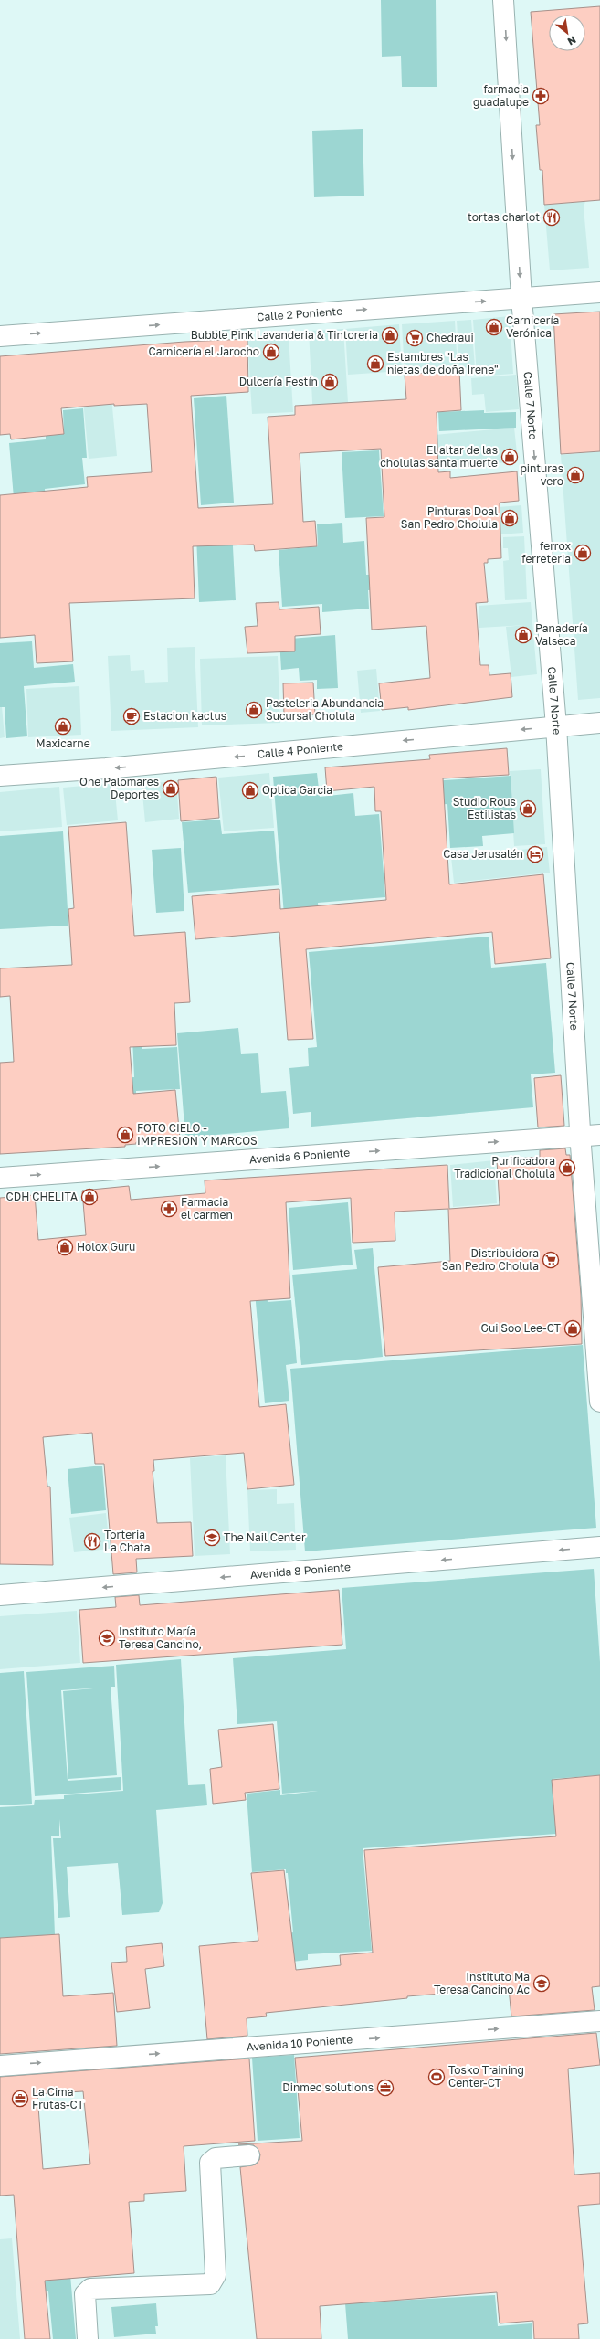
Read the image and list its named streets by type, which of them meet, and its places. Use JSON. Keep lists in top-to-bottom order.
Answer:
{
  "streets": {
    "street": [
      "Calle 2 Poniente",
      "Calle 7 Norte",
      "Calle 4 Poniente",
      "Avenida 6 Poniente",
      "Avenida 8 Poniente",
      "Avenida 10 Poniente"
    ]
  },
  "crossings": [
    ["Calle 2 Poniente", "Calle 7 Norte"],
    ["Calle 7 Norte", "Calle 4 Poniente"],
    ["Calle 7 Norte", "Avenida 6 Poniente"]
  ],
  "one_way": [
    "Calle 2 Poniente",
    "Calle 7 Norte",
    "Calle 4 Poniente",
    "Avenida 6 Poniente",
    "Avenida 8 Poniente",
    "Avenida 10 Poniente"
  ],
  "places": {
    "pharmacy": ["farmacia guadalupe", "Farmacia el carmen"],
    "restaurant": ["tortas charlot", "Torteria La Chata"],
    "shop": [
      "Carnicería Verónica",
      "Bubble Pink Lavanderia & Tintoreria",
      "Carnicería el Jarocho",
      "Estambres \"Las nietas de doña Irene\"",
      "Dulcería Festín",
      "El altar de las cholulas santa muerte",
      "pinturas vero",
      "Pinturas Doal San Pedro Cholula",
      "ferrox ferreteria",
      "Panadería Valseca",
      "Pasteleria Abundancia Sucursal Cholula",
      "Maxicarne",
      "One Palomares Deportes",
      "Optica Garcia",
      "Studio Rous Estilistas",
      "FOTO CIELO - IMPRESION Y MARCOS",
      "Purificadora Tradicional Cholula",
      "CDH CHELITA",
      "Holox Guru",
      "Gui Soo Lee-CT"
    ],
    "supermarket": ["Chedraui", "Distribuidora San Pedro Cholula"],
    "cafe": ["Estacion kactus"],
    "hotel": ["Casa Jerusalén"],
    "school or university": ["The Nail Center", "Instituto María Teresa Cancino,", "Instituto Ma Teresa Cancino Ac"],
    "sports": ["Tosko Training Center-CT"],
    "office": ["Dinmec solutions", "La Cima Frutas-CT"]
  },
  "north": "bottom right"
}
